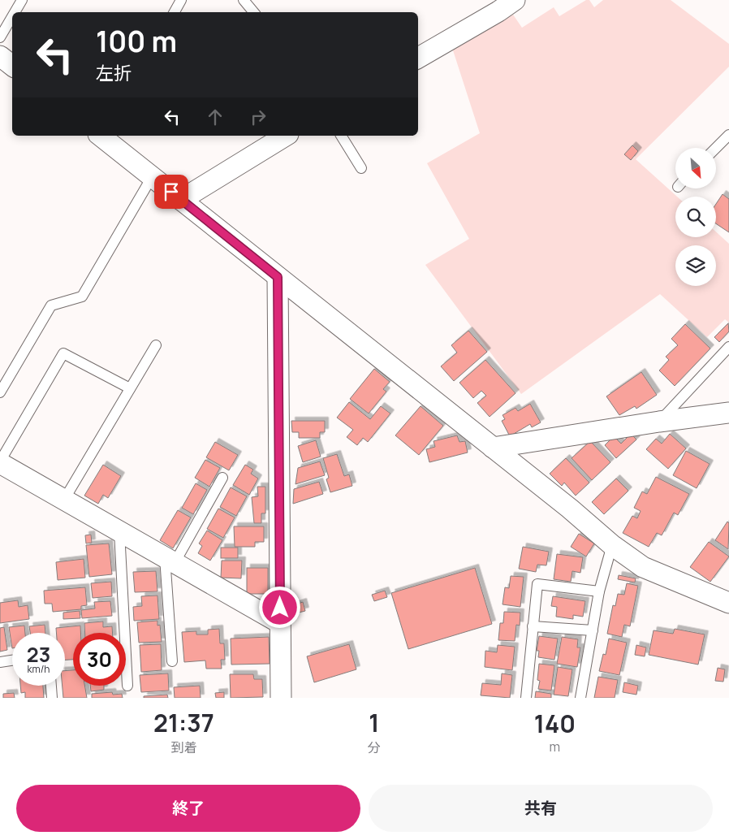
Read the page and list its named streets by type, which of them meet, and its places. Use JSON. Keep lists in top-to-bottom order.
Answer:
{
  "north": "bottom right",
  "page": {
    "turn": ["100 m", "左折"],
    "speed": "23 km/h",
    "limit": "30",
    "eta": [
      "21:37",
      "到着",
      "1",
      "分",
      "140",
      "m"
    ],
    "buttons": ["終了", "共有"]
  }
}
